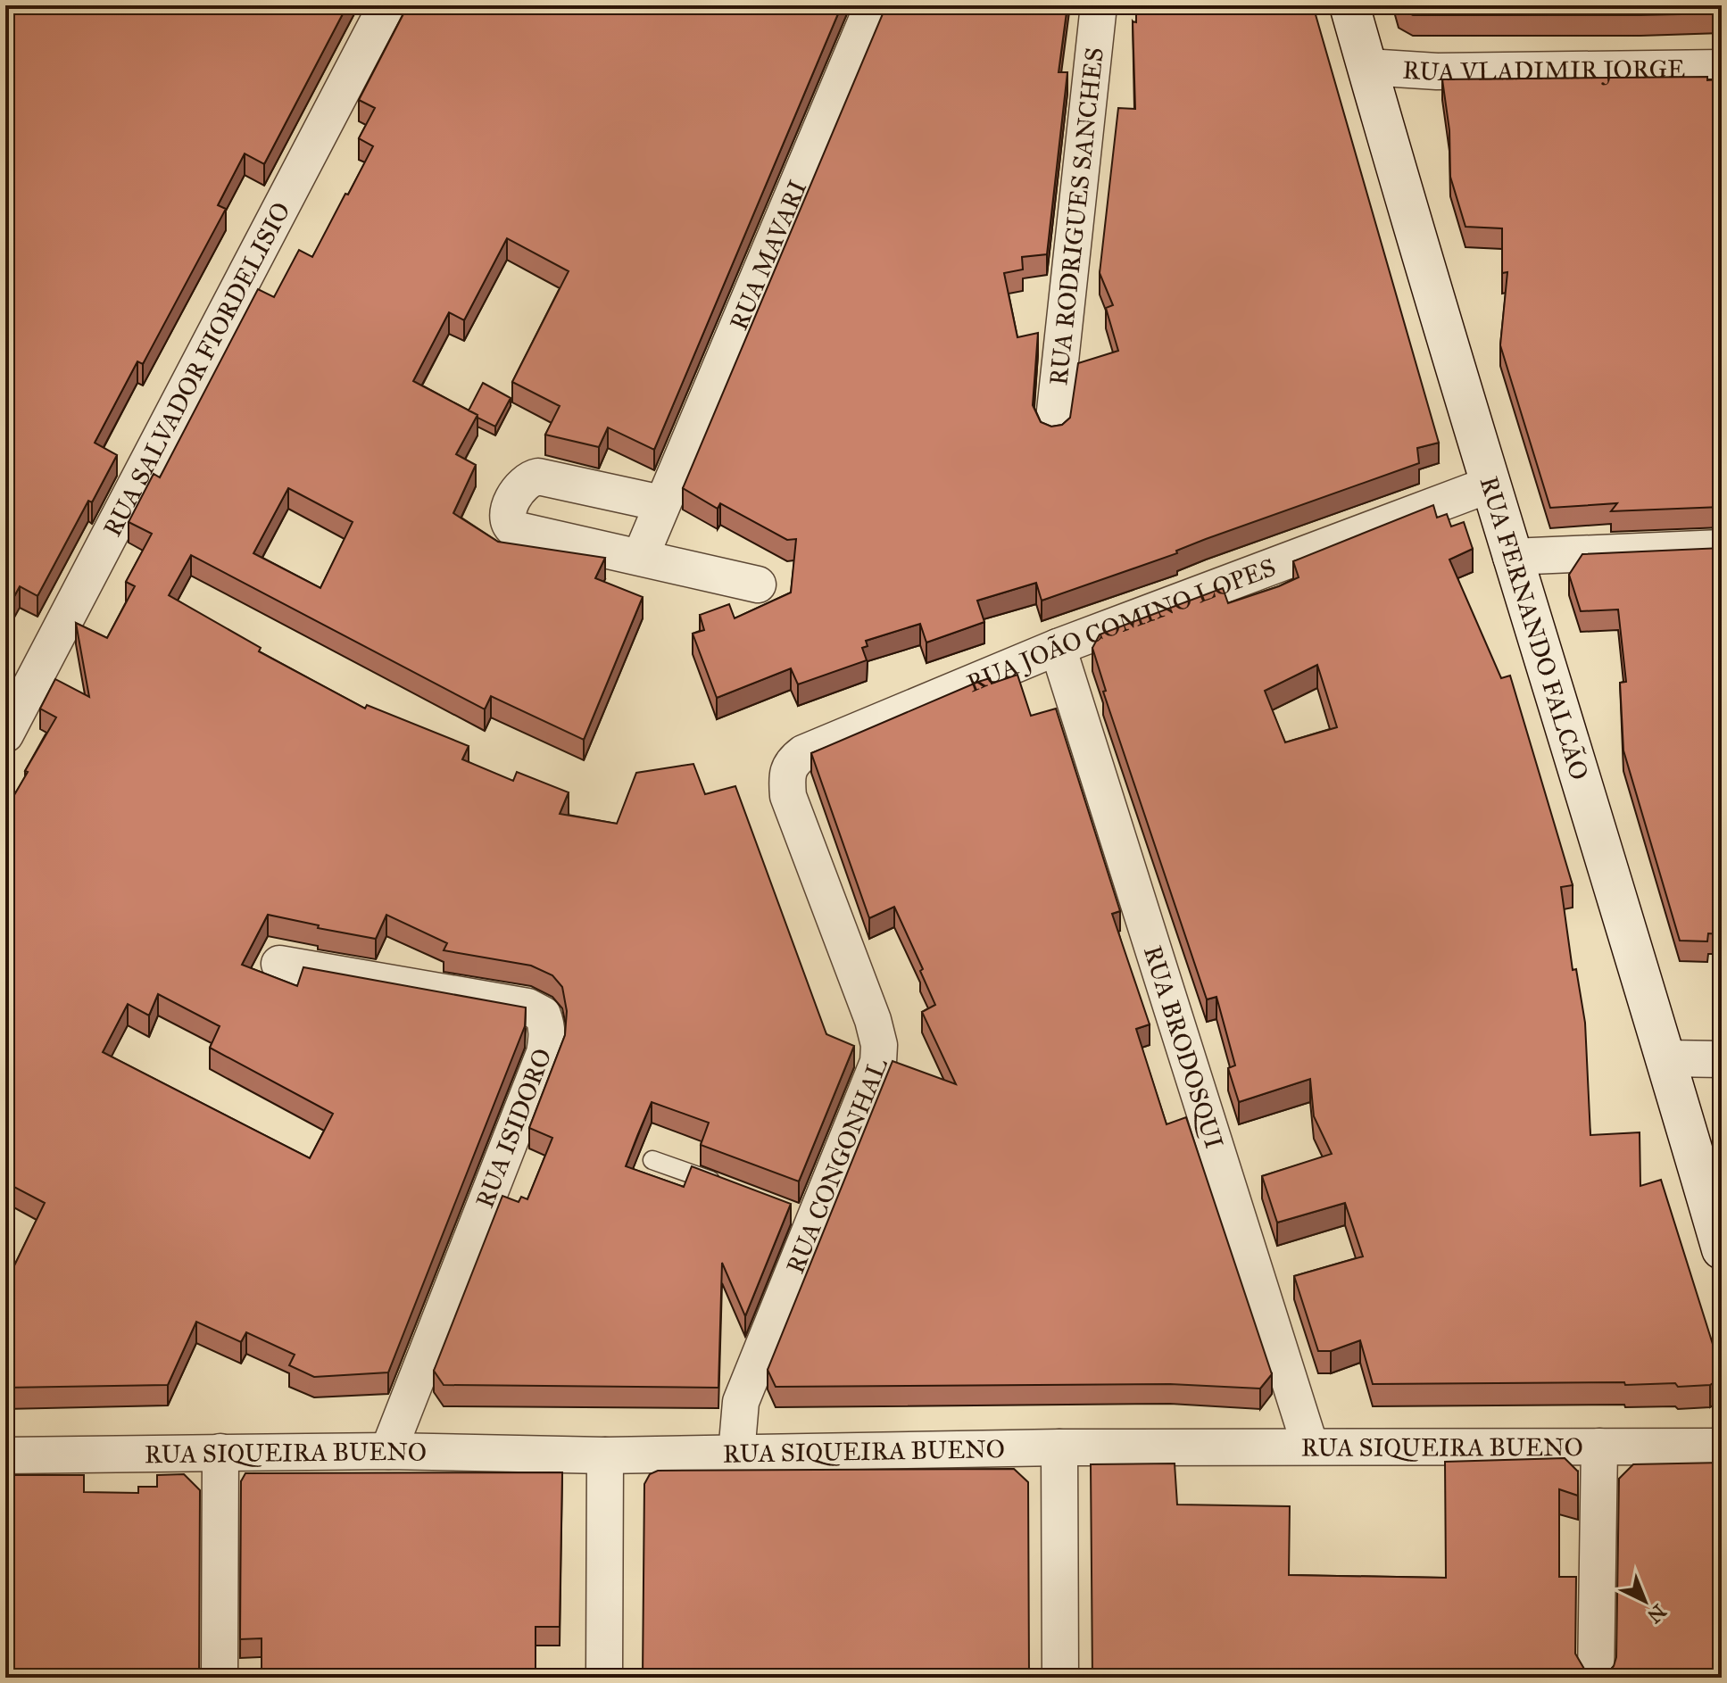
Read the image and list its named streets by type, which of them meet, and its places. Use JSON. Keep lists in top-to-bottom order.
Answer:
{
  "streets": {
    "main road": ["RUA FERNANDO FALCÃO"],
    "street": [
      "RUA VLADIMIR JORGE",
      "RUA RODRIGUES SANCHES",
      "RUA MAVARI",
      "RUA SALVADOR FIORDELISIO",
      "RUA JOÃO COMINO LOPES",
      "RUA BRODOSQUI",
      "RUA ISIDORO",
      "RUA CONGONHAL",
      "RUA SIQUEIRA BUENO"
    ]
  },
  "crossings": [
    ["RUA VLADIMIR JORGE", "RUA FERNANDO FALCÃO"],
    ["RUA JOÃO COMINO LOPES", "RUA FERNANDO FALCÃO"],
    ["RUA JOÃO COMINO LOPES", "RUA BRODOSQUI"],
    ["RUA JOÃO COMINO LOPES", "RUA CONGONHAL"],
    ["RUA BRODOSQUI", "RUA SIQUEIRA BUENO"],
    ["RUA ISIDORO", "RUA SIQUEIRA BUENO"],
    ["RUA CONGONHAL", "RUA SIQUEIRA BUENO"]
  ],
  "north": "bottom right"
}
